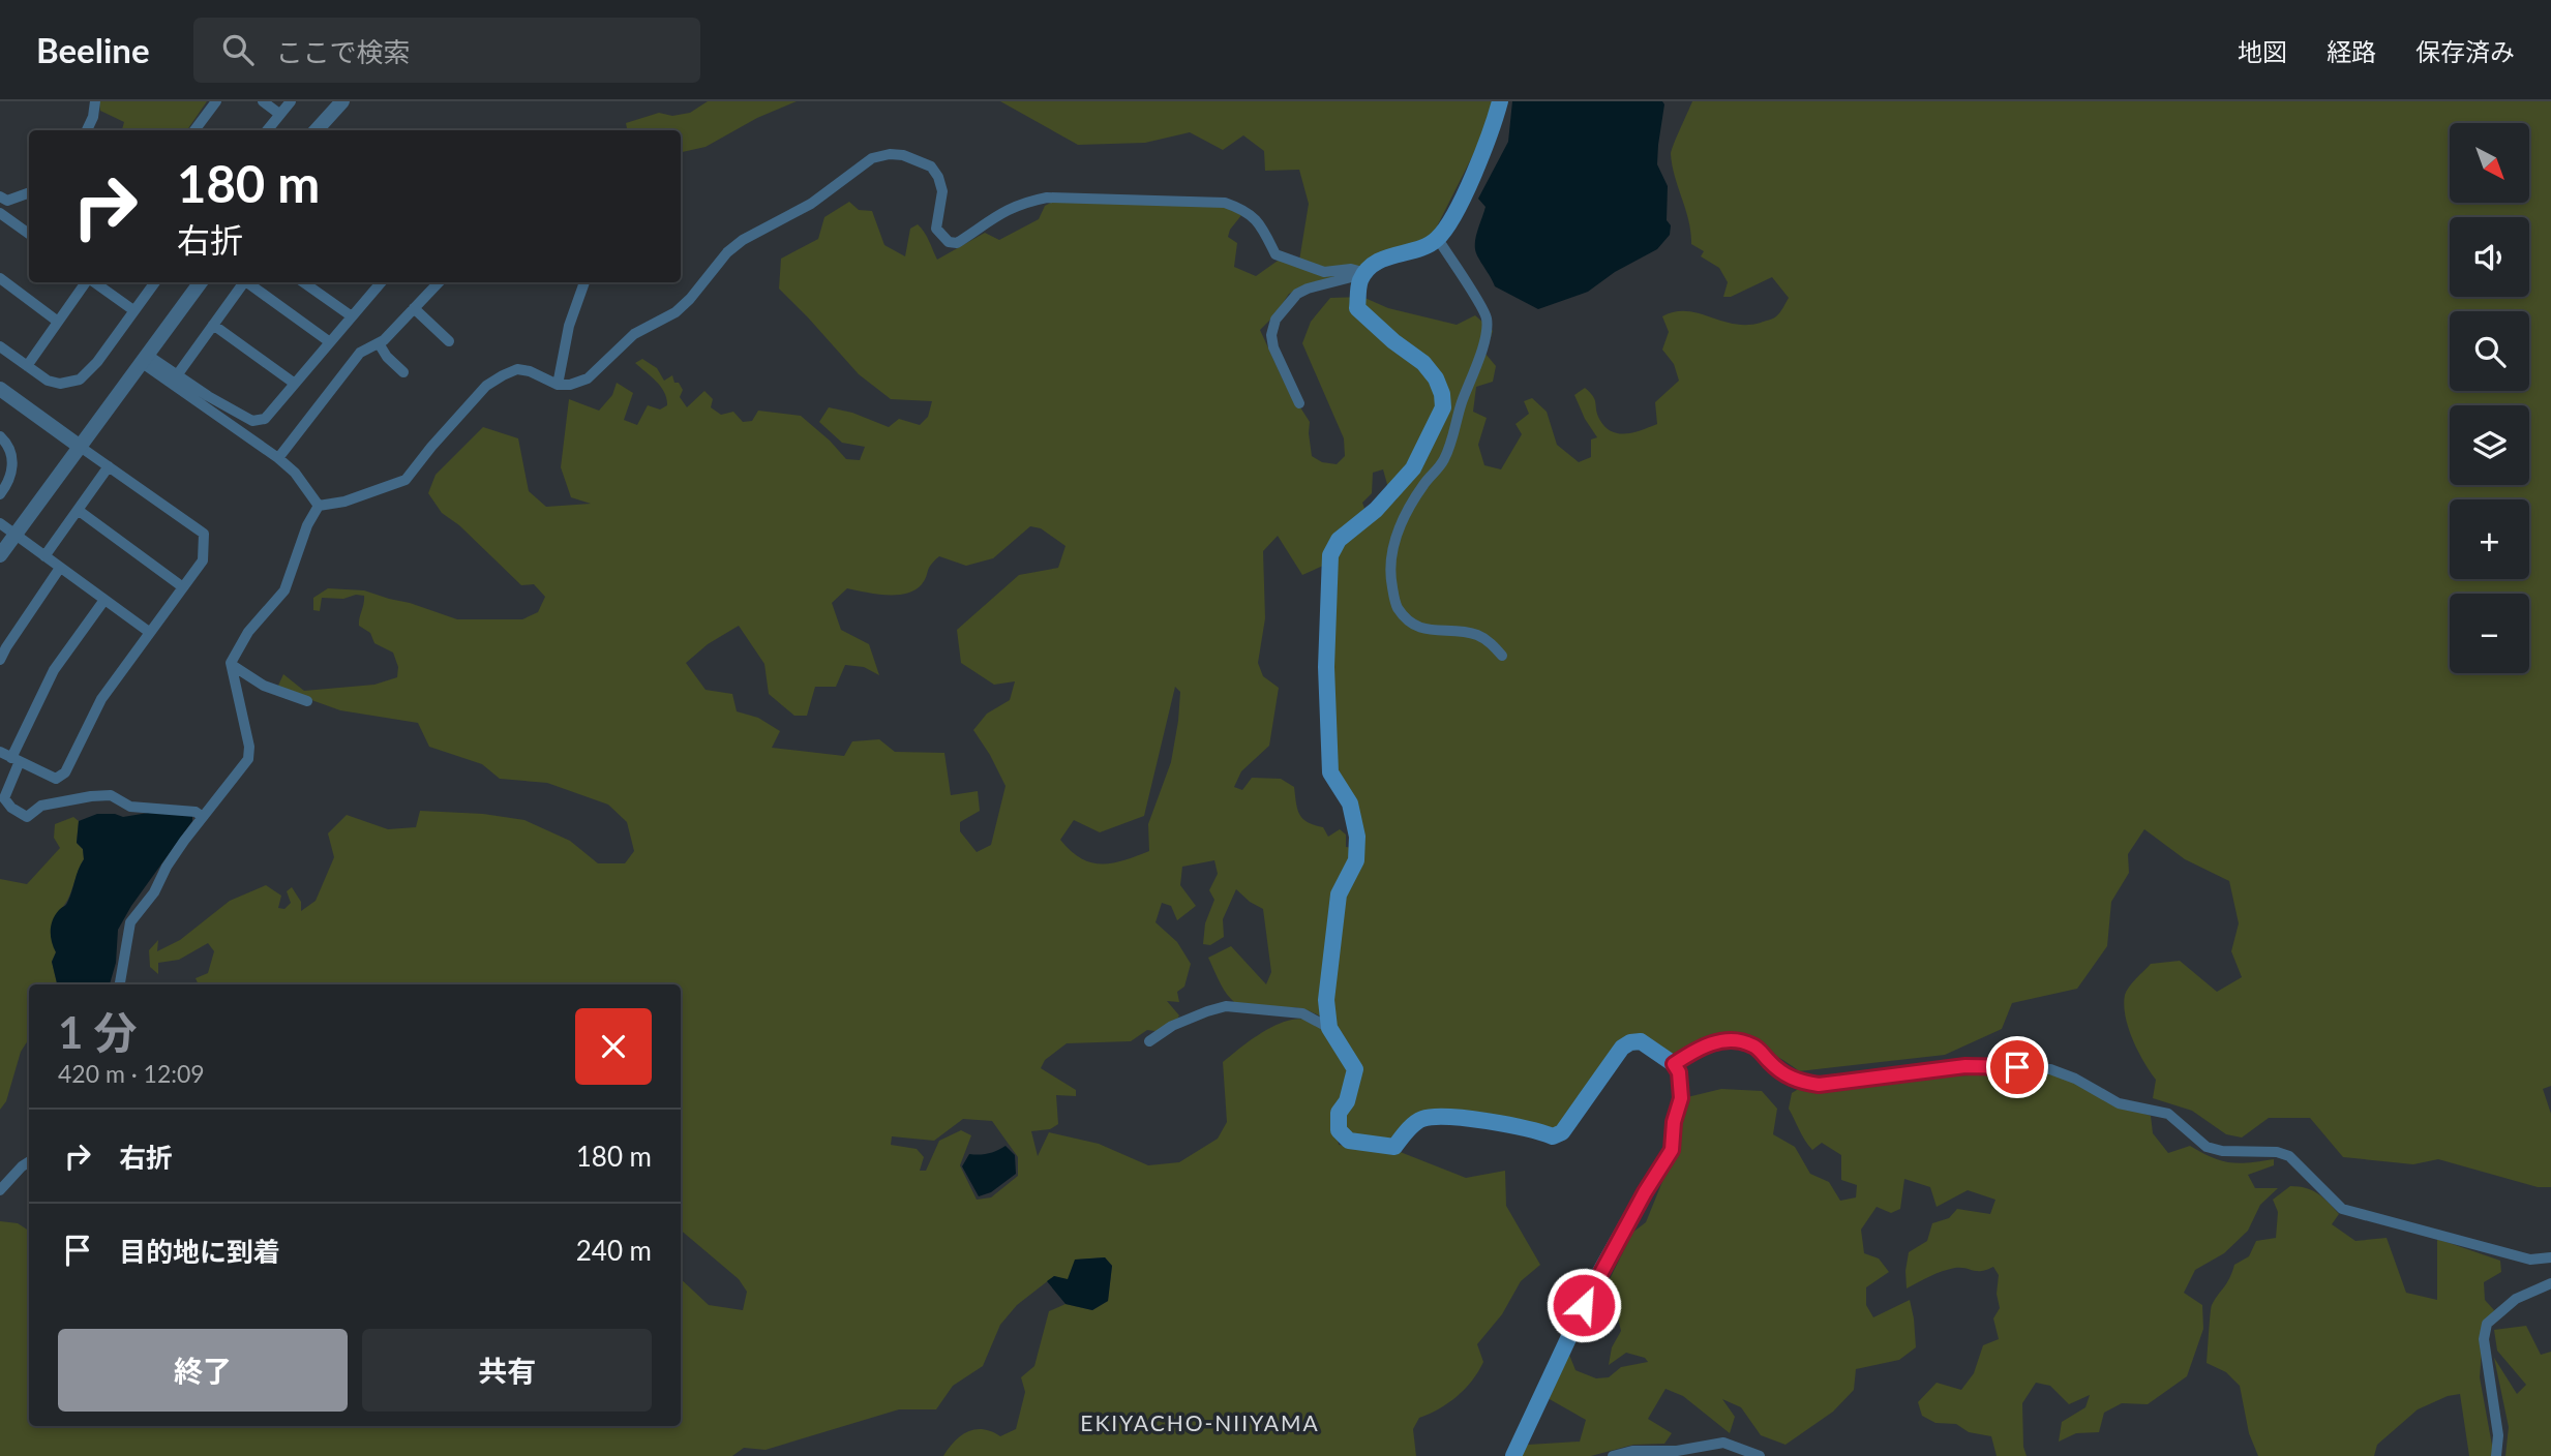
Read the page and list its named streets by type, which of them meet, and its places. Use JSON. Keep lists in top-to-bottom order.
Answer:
{
  "districts": ["EKIYACHO-NIIYAMA"],
  "north": "bottom right",
  "page": {
    "header": "Beeline",
    "search": "ここで検索",
    "nav": ["地図", "経路", "保存済み"],
    "map_buttons": ["+", "−"],
    "turn": ["180 m", "右折"],
    "heading": ["1 分", "420 m · 12:09"],
    "list": [
      {
        "name": "右折",
        "value": "180 m"
      },
      {
        "name": "目的地に到着",
        "value": "240 m"
      }
    ],
    "buttons": ["終了", "共有"]
  }
}
